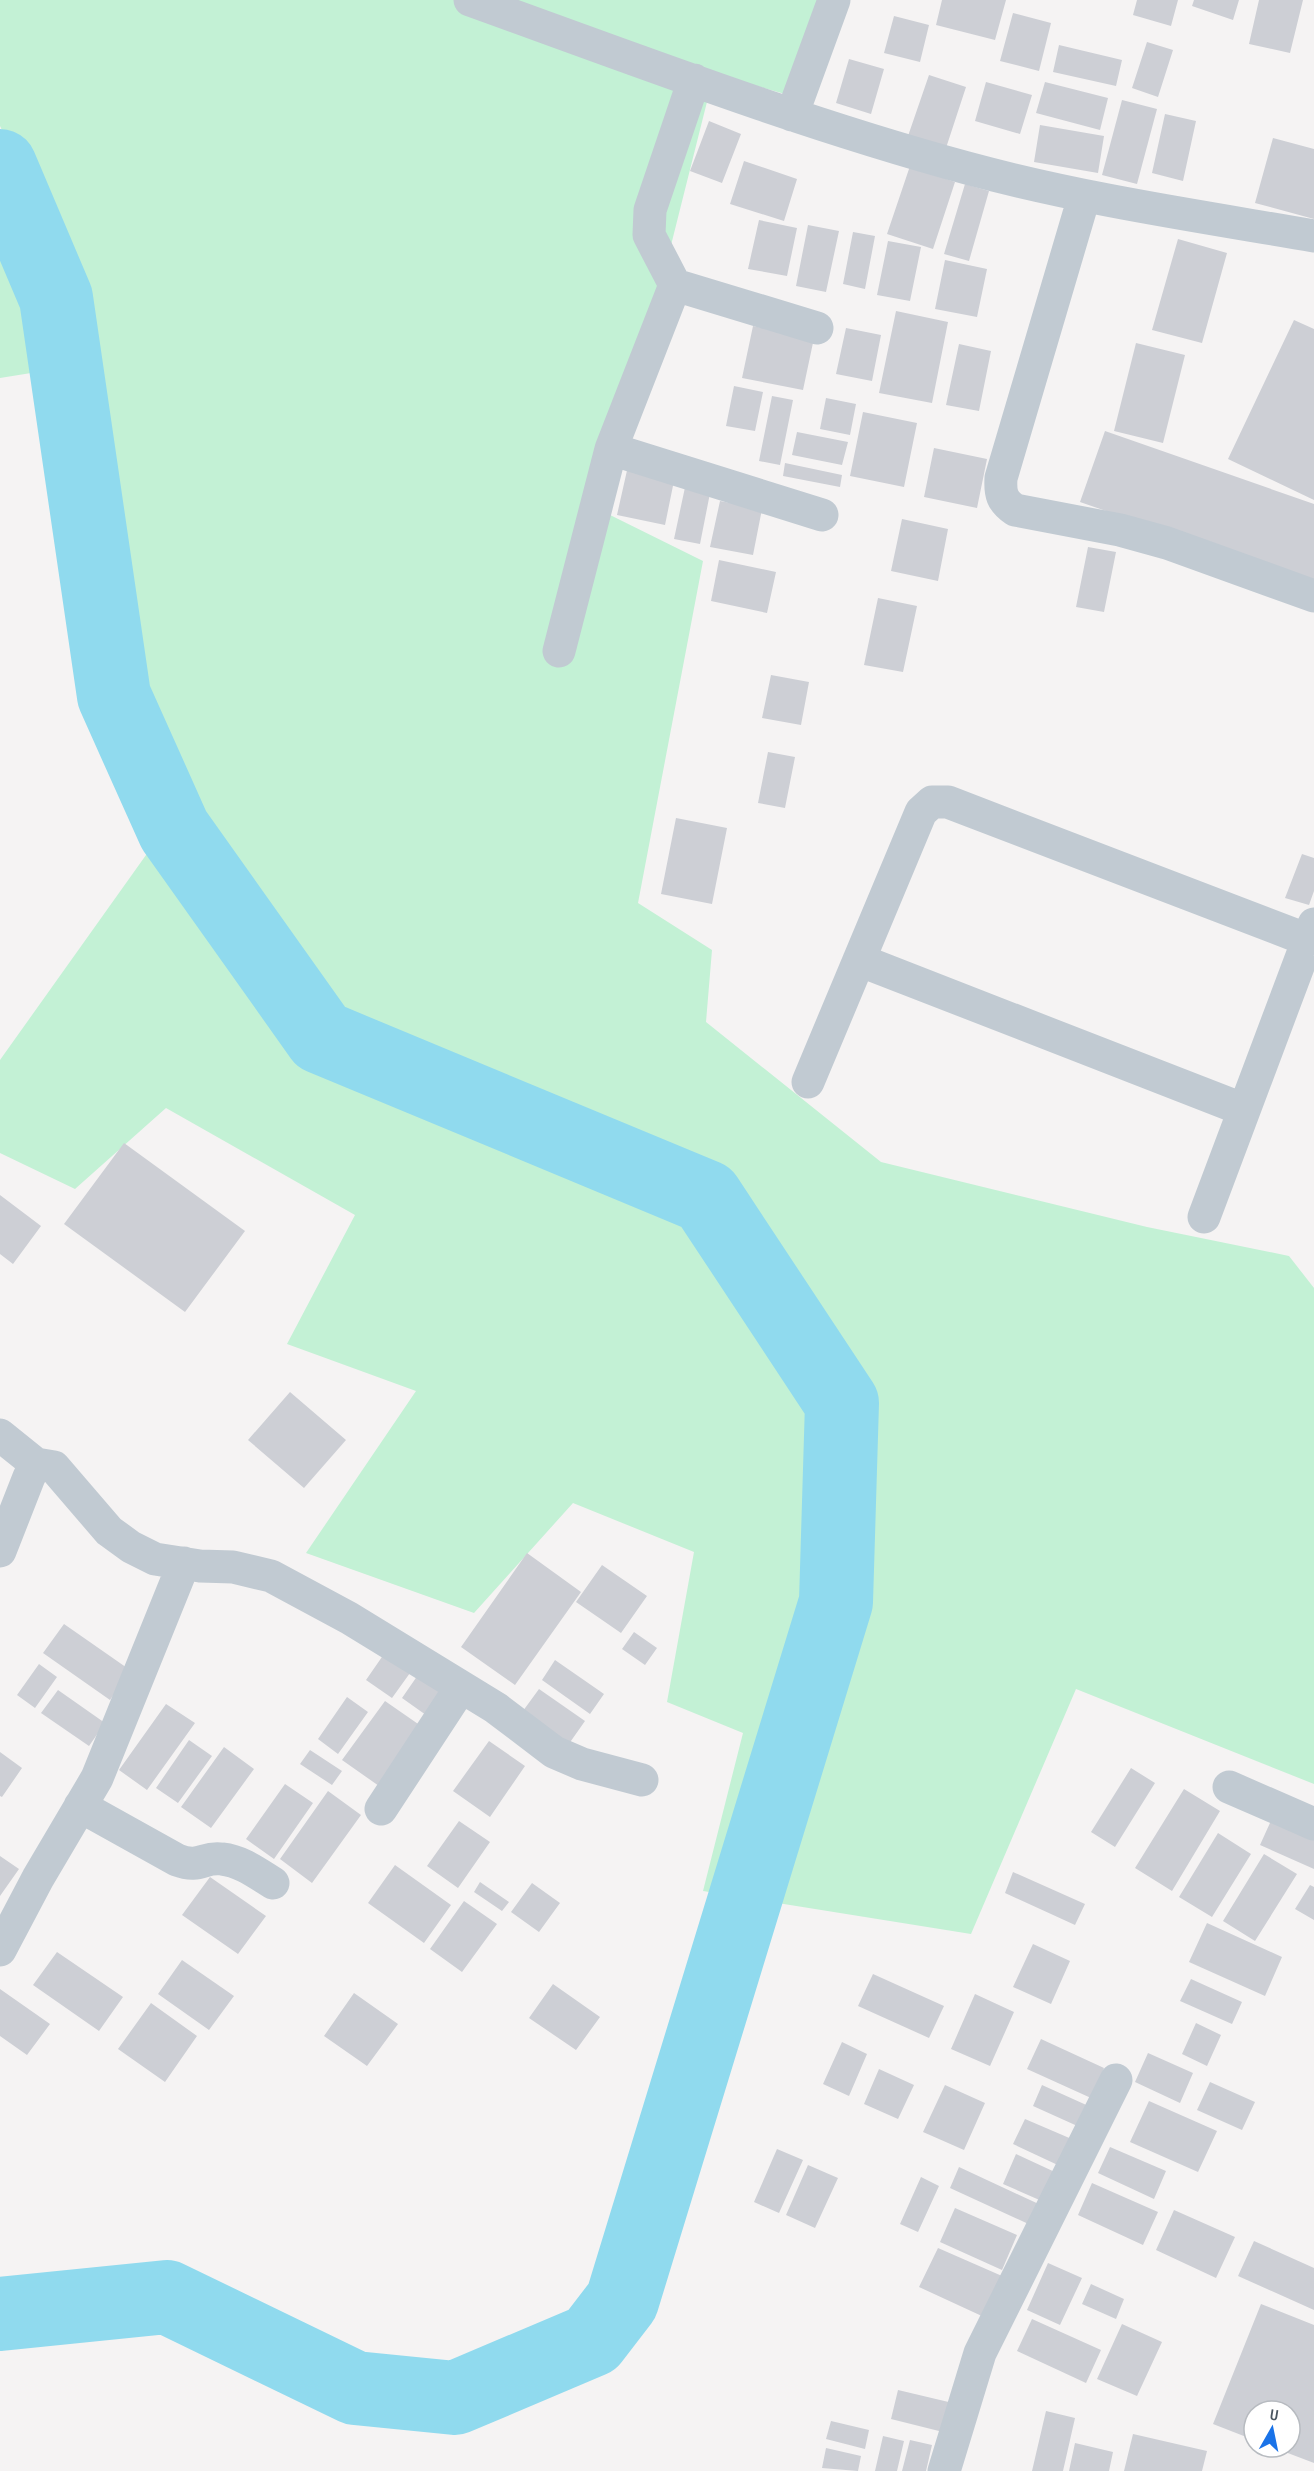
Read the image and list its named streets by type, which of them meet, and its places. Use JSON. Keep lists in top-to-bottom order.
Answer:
{
  "north": "top"
}
